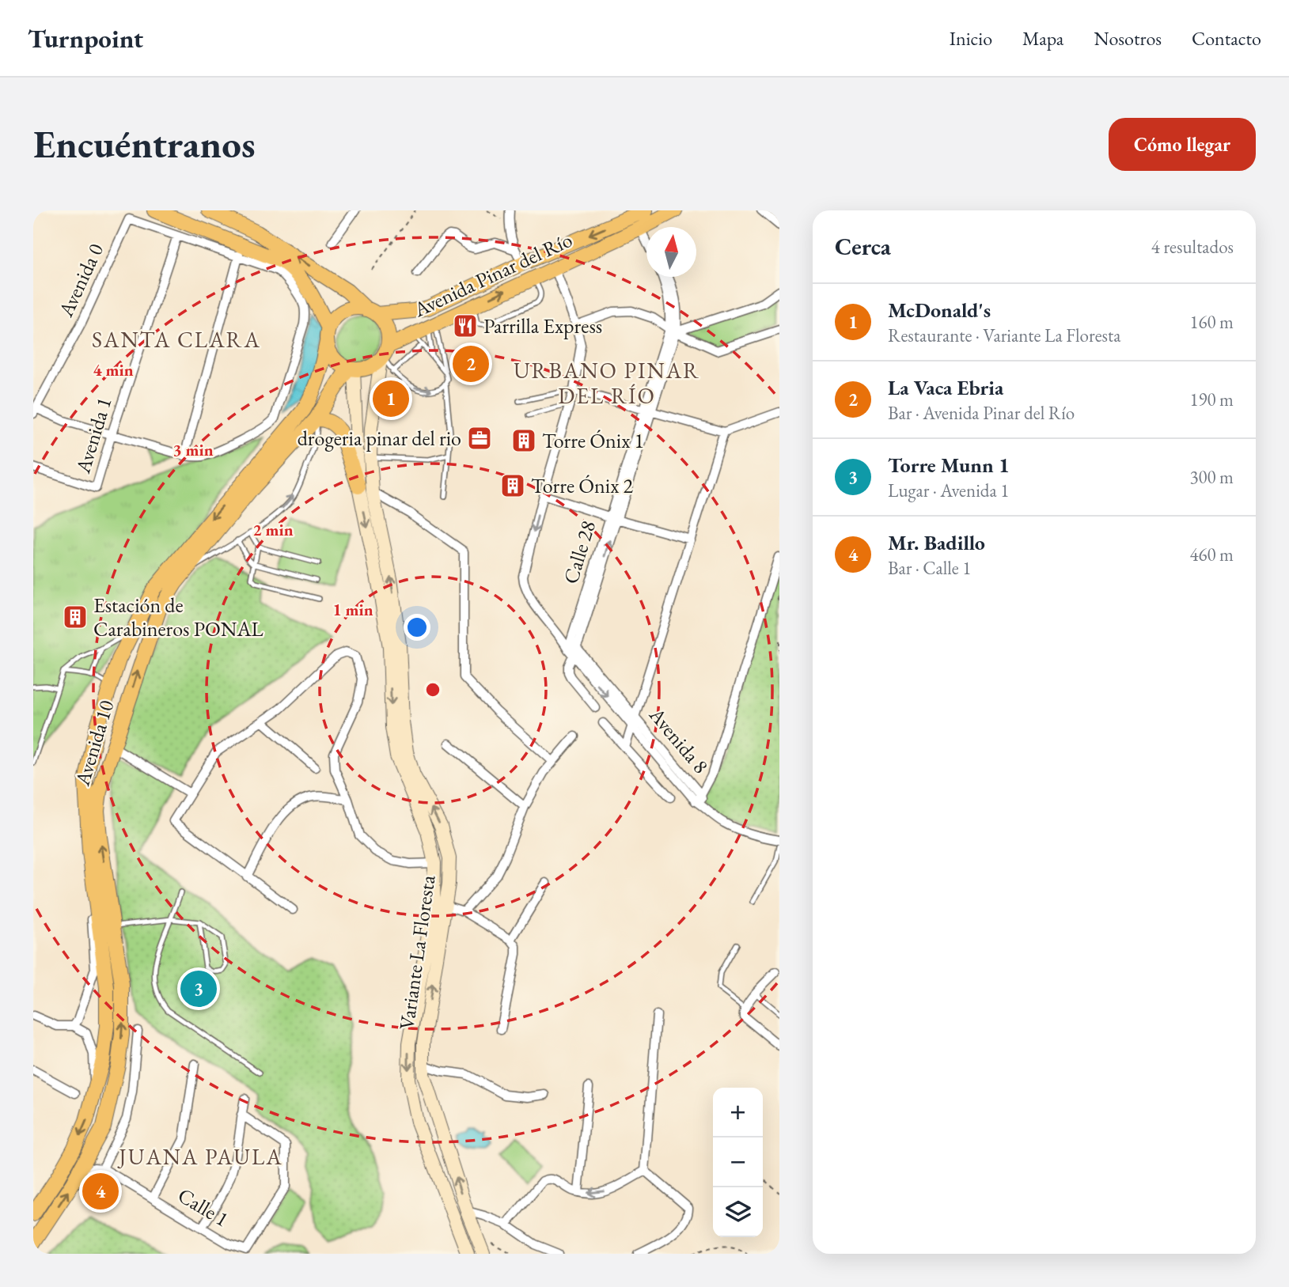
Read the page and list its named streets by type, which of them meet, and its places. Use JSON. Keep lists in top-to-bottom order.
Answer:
{
  "streets": {
    "main road": ["Avenida Pinar del Río", "Avenida 10", "Variante La Floresta"],
    "street": [
      "Avenida 0",
      "Avenida 1",
      "Calle 28",
      "Avenida 8",
      "Calle 1"
    ]
  },
  "crossings": [
    ["Avenida Pinar del Río", "Avenida 8"],
    ["Avenida Pinar del Río", "Avenida 10"],
    ["Avenida Pinar del Río", "Variante La Floresta"],
    ["Avenida 0", "Avenida 1"],
    ["Calle 28", "Avenida 8"],
    ["Avenida 10", "Variante La Floresta"]
  ],
  "districts": ["SANTA CLARA", "URBANO PINAR DEL RÍO", "JUANA PAULA"],
  "places": {
    "restaurant": ["Parrilla Express"],
    "office": ["drogeria pinar del rio"],
    "building": ["Torre Ónix 1", "Torre Ónix 2", "Estación de Carabineros PONAL"]
  },
  "north": "top",
  "page": {
    "header": "Turnpoint",
    "nav": [
      "Inicio",
      "Mapa",
      "Nosotros",
      "Contacto"
    ],
    "buttons": "Cómo llegar",
    "title": "Encuéntranos",
    "heading": ["Cerca", "4 resultados"],
    "list": [
      {
        "mark": "1",
        "name": "McDonald's",
        "note": "Restaurante · Variante La Floresta",
        "value": "160 m"
      },
      {
        "mark": "2",
        "name": "La Vaca Ebria",
        "note": "Bar · Avenida Pinar del Río",
        "value": "190 m"
      },
      {
        "mark": "3",
        "name": "Torre Munn 1",
        "note": "Lugar · Avenida 1",
        "value": "300 m"
      },
      {
        "mark": "4",
        "name": "Mr. Badillo",
        "note": "Bar · Calle 1",
        "value": "460 m"
      }
    ],
    "pins": [
      "2",
      "1",
      "3",
      "4"
    ],
    "map_buttons": ["+", "−"]
  },
  "rings": [
    "4 min",
    "3 min",
    "2 min",
    "1 min"
  ]
}
